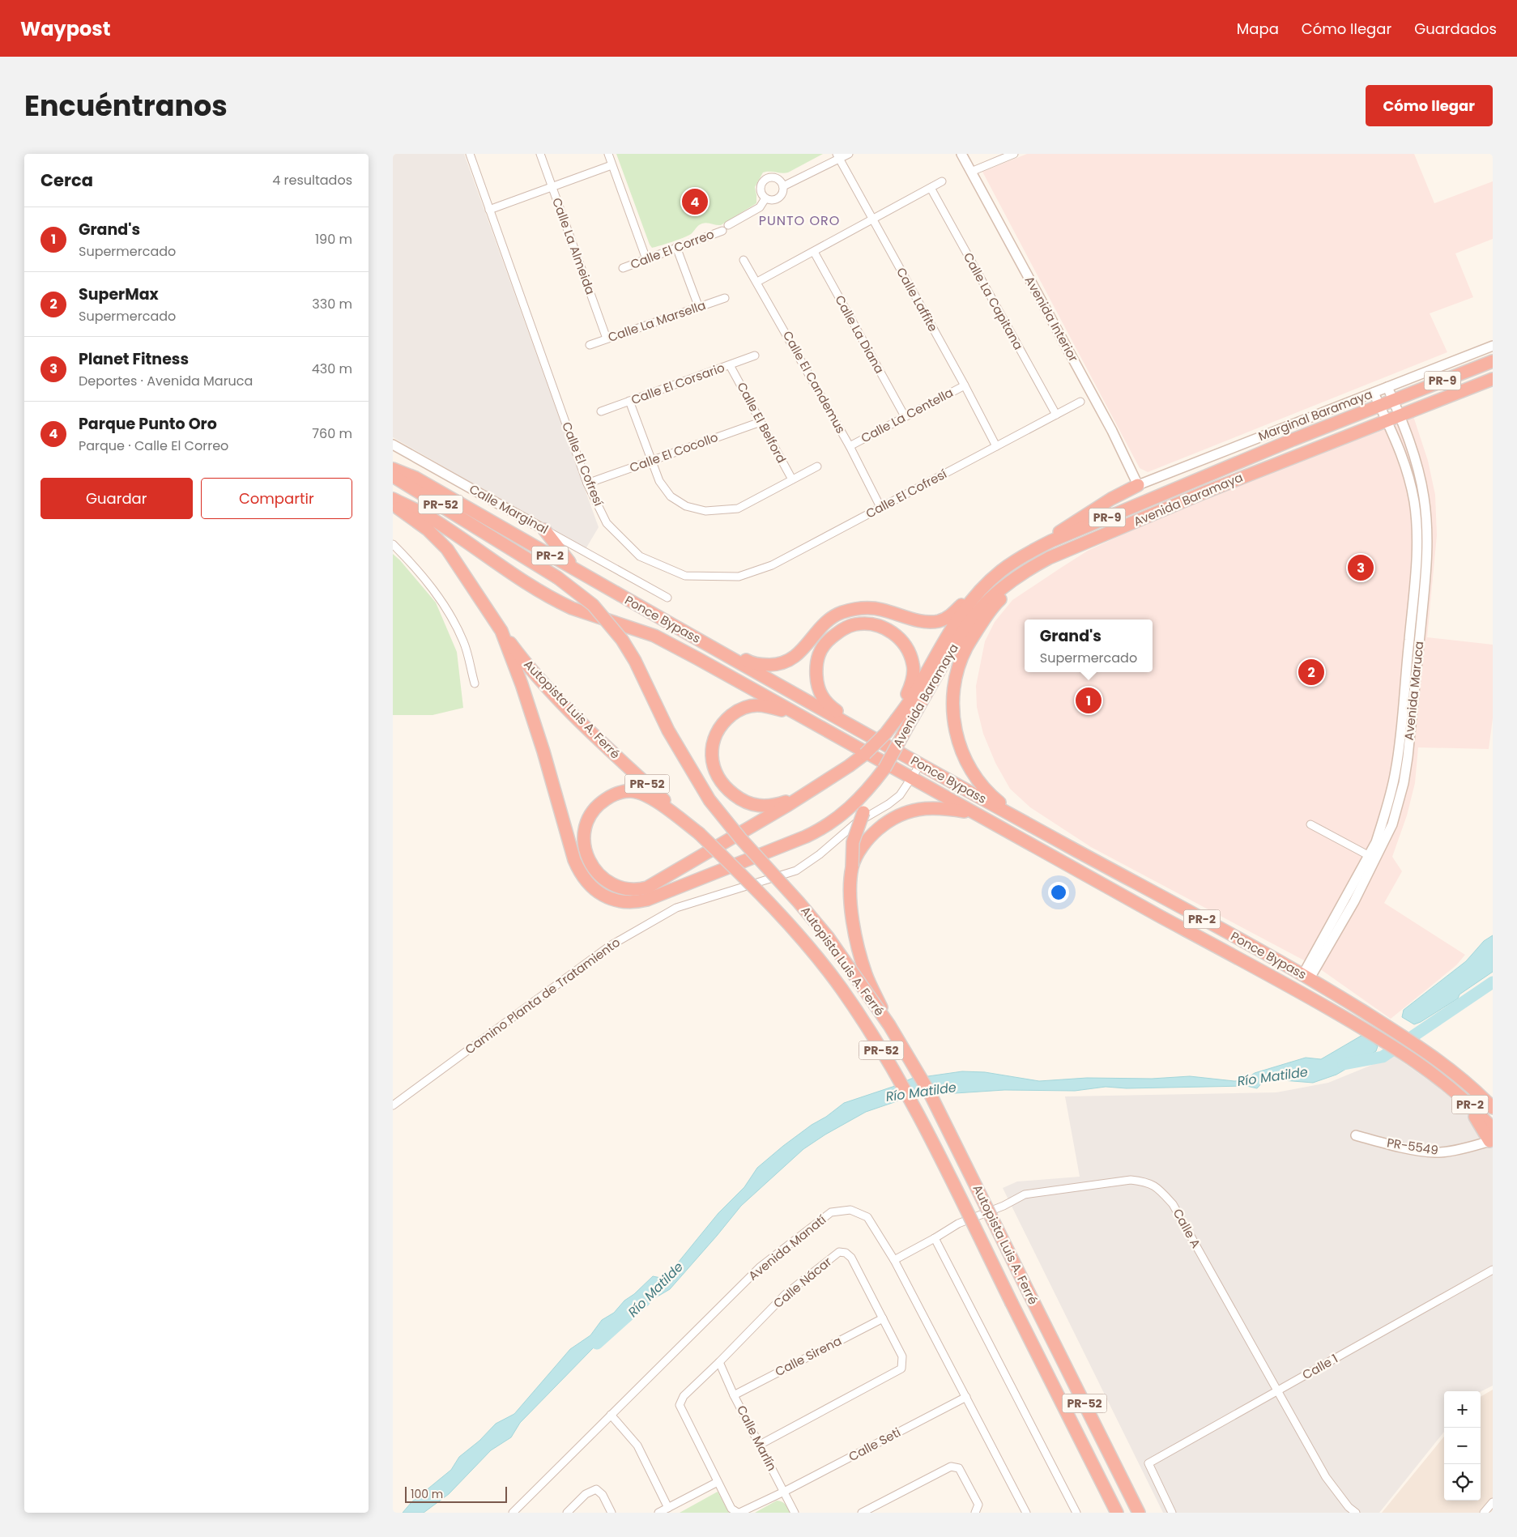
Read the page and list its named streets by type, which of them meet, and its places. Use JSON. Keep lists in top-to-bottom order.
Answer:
{
  "streets": {
    "highway": [
      "PR-9",
      "Avenida Baramaya",
      "PR-52",
      "PR-2",
      "Ponce Bypass",
      "Autopista Luis A. Ferré"
    ],
    "street": [
      "Calle La Almeida",
      "Calle El Correo",
      "Calle Laffite",
      "Calle La Capitana",
      "Avenida Interior",
      "Calle La Marsella",
      "Calle La Diana",
      "Calle El Candemus",
      "Calle El Corsario",
      "Calle La Centella",
      "Marginal Baramaya",
      "Calle El Belford",
      "Calle El Cocollo",
      "Calle El Cofresí",
      "Calle Marginal",
      "Avenida Maruca",
      "Camino Planta de Tratamiento",
      "PR-5549",
      "Calle A",
      "Avenida Manatí",
      "Calle Nácar",
      "Calle Sirena",
      "Calle 1",
      "Calle Marlín",
      "Calle Seti"
    ]
  },
  "crossings": [
    ["Calle La Almeida", "Calle La Marsella"],
    ["Calle Laffite", "Calle La Centella"],
    ["Calle Laffite", "Calle El Cofresí"],
    ["Calle La Capitana", "Calle El Cofresí"],
    ["Avenida Interior", "Marginal Baramaya"],
    ["Calle La Diana", "Calle La Centella"],
    ["Calle El Candemus", "Calle La Centella"],
    ["Calle El Candemus", "Calle El Cofresí"],
    ["Calle El Corsario", "Calle El Belford"],
    ["Marginal Baramaya", "Avenida Maruca"],
    ["Calle El Belford", "Calle El Cocollo"],
    ["Calle El Cocollo", "Calle El Cofresí"],
    ["Avenida Baramaya", "Avenida Maruca"],
    ["Ponce Bypass", "Avenida Maruca"],
    ["Ponce Bypass", "Camino Planta de Tratamiento"],
    ["Calle A", "Avenida Manatí"],
    ["Calle A", "Calle 1"],
    ["Avenida Manatí", "Calle Seti"],
    ["Calle Nácar", "Calle Sirena"],
    ["Calle Nácar", "Calle Marlín"],
    ["Calle Nácar", "Calle Seti"],
    ["Calle Sirena", "Calle Marlín"],
    ["Calle Marlín", "Calle Seti"]
  ],
  "districts": ["PUNTO ORO"],
  "water": ["Río Matilde"],
  "scale_bar": "100 m",
  "page": {
    "header": "Waypost",
    "nav": ["Mapa", "Cómo llegar", "Guardados"],
    "title": "Encuéntranos",
    "buttons": [
      "Cómo llegar",
      ["Guardar", "Compartir"]
    ],
    "heading": ["Cerca", "4 resultados"],
    "pins": [
      "4",
      "3",
      "2",
      "1"
    ],
    "list": [
      {
        "mark": "1",
        "name": "Grand's",
        "note": "Supermercado",
        "value": "190 m"
      },
      {
        "mark": "2",
        "name": "SuperMax",
        "note": "Supermercado",
        "value": "330 m"
      },
      {
        "mark": "3",
        "name": "Planet Fitness",
        "note": "Deportes · Avenida Maruca",
        "value": "430 m"
      },
      {
        "mark": "4",
        "name": "Parque Punto Oro",
        "note": "Parque · Calle El Correo",
        "value": "760 m"
      }
    ],
    "popup": ["Grand's", "Supermercado"],
    "map_buttons": ["+", "−"],
    "scale": "100 m"
  }
}
